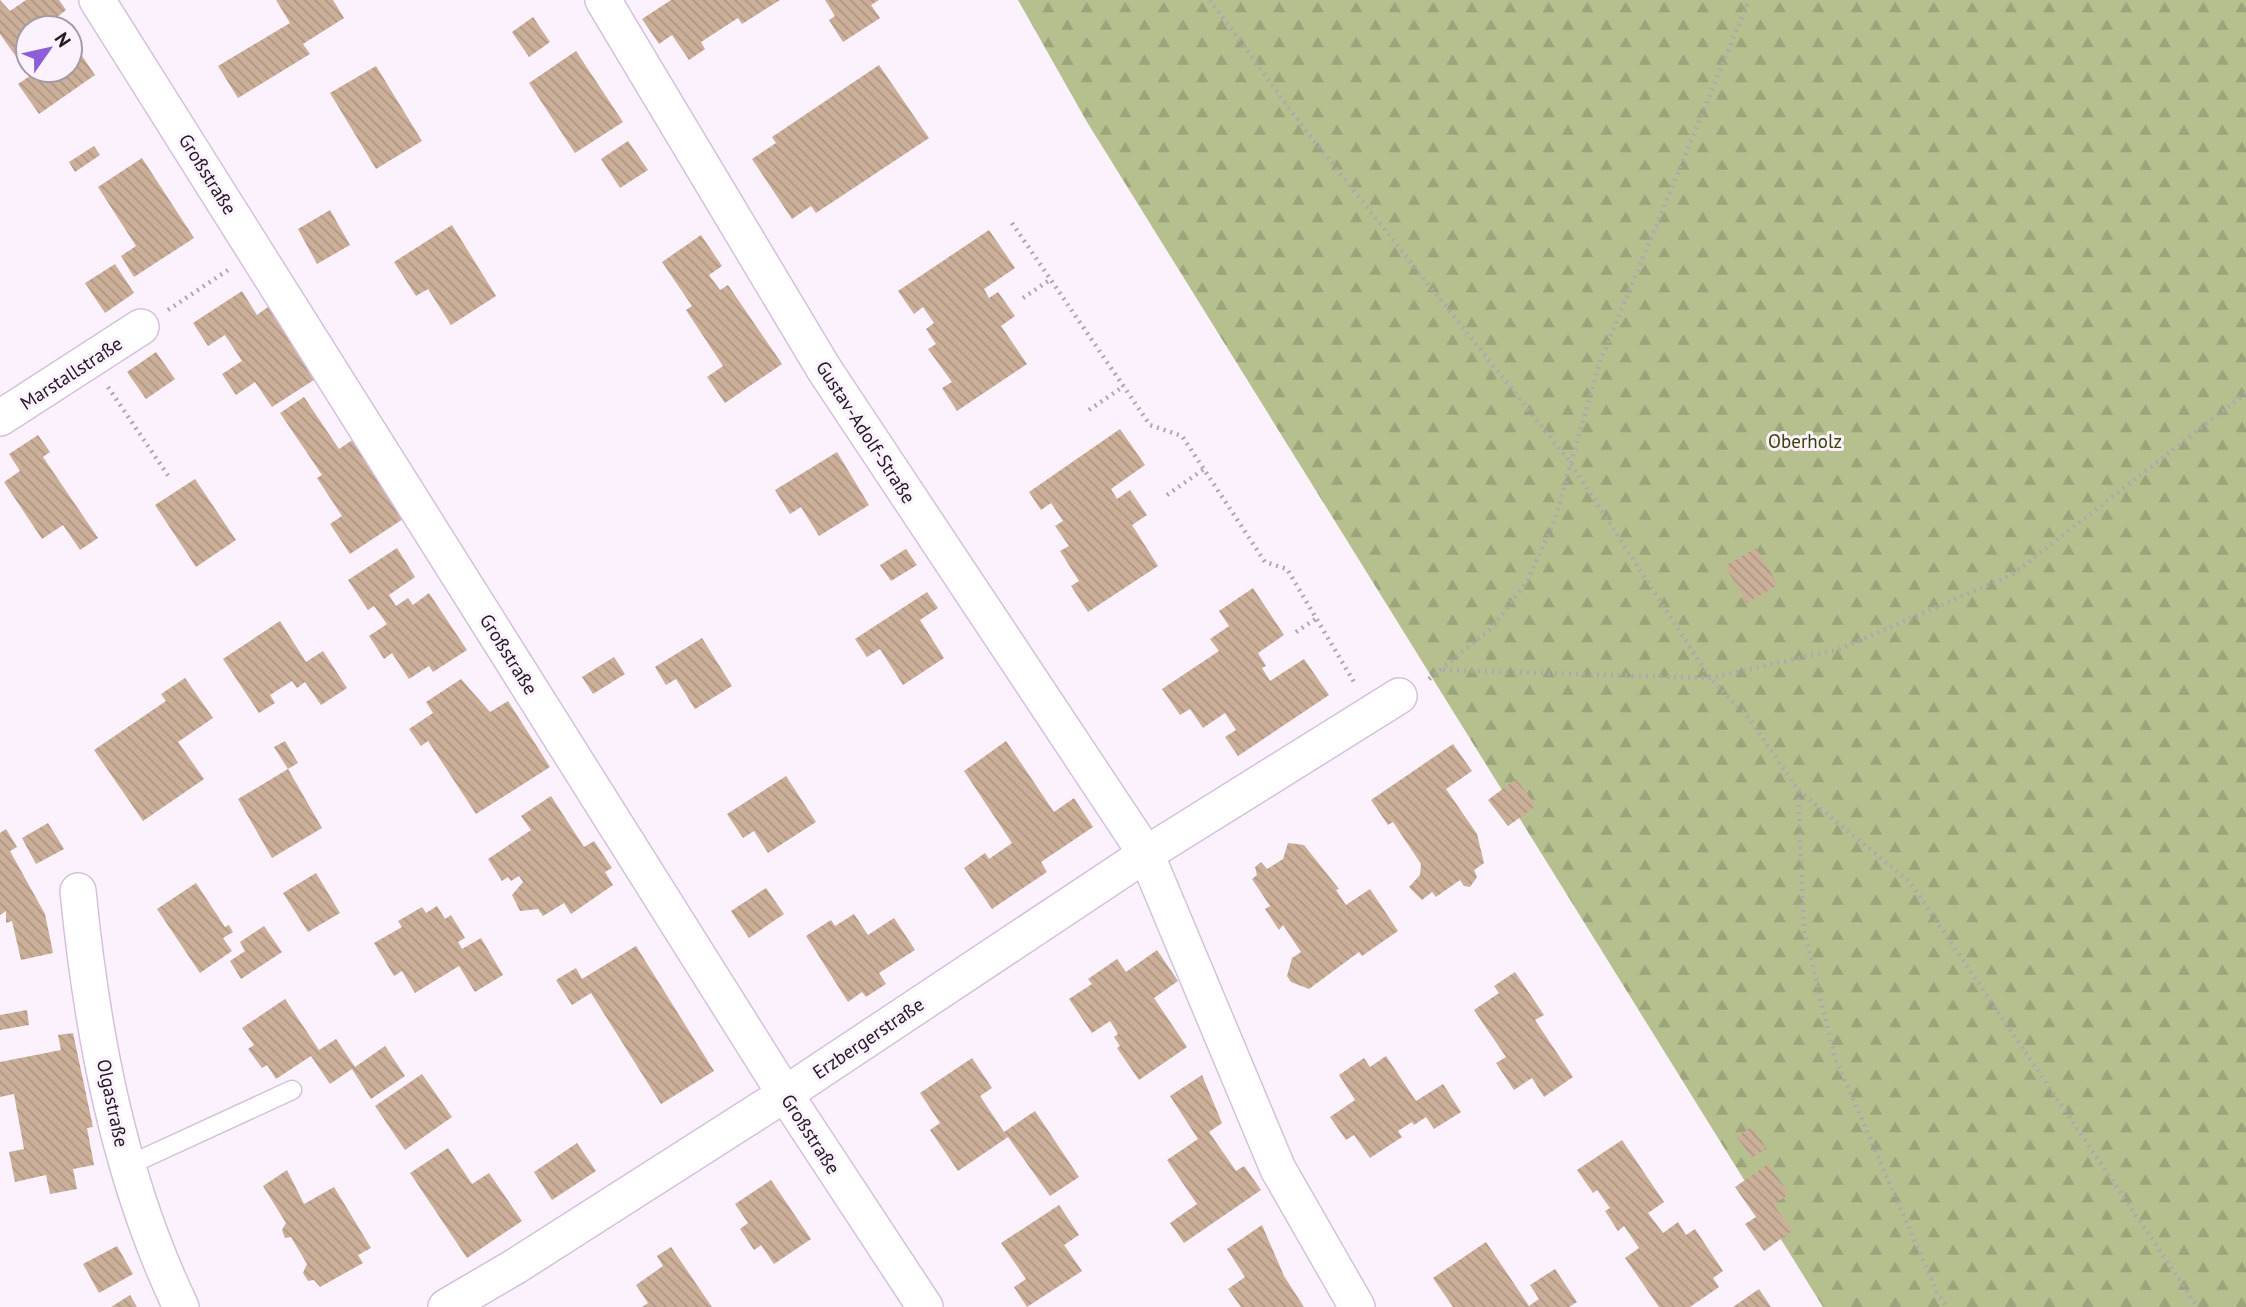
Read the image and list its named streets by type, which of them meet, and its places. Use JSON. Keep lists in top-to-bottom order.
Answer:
{
  "streets": {
    "street": [
      "Großstraße",
      "Marstallstraße",
      "Gustav-Adolf-Straße",
      "Erzbergerstraße",
      "Olgastraße"
    ]
  },
  "crossings": [
    ["Großstraße", "Erzbergerstraße"],
    ["Gustav-Adolf-Straße", "Erzbergerstraße"]
  ],
  "parks": ["Oberholz"],
  "north": "top right"
}
